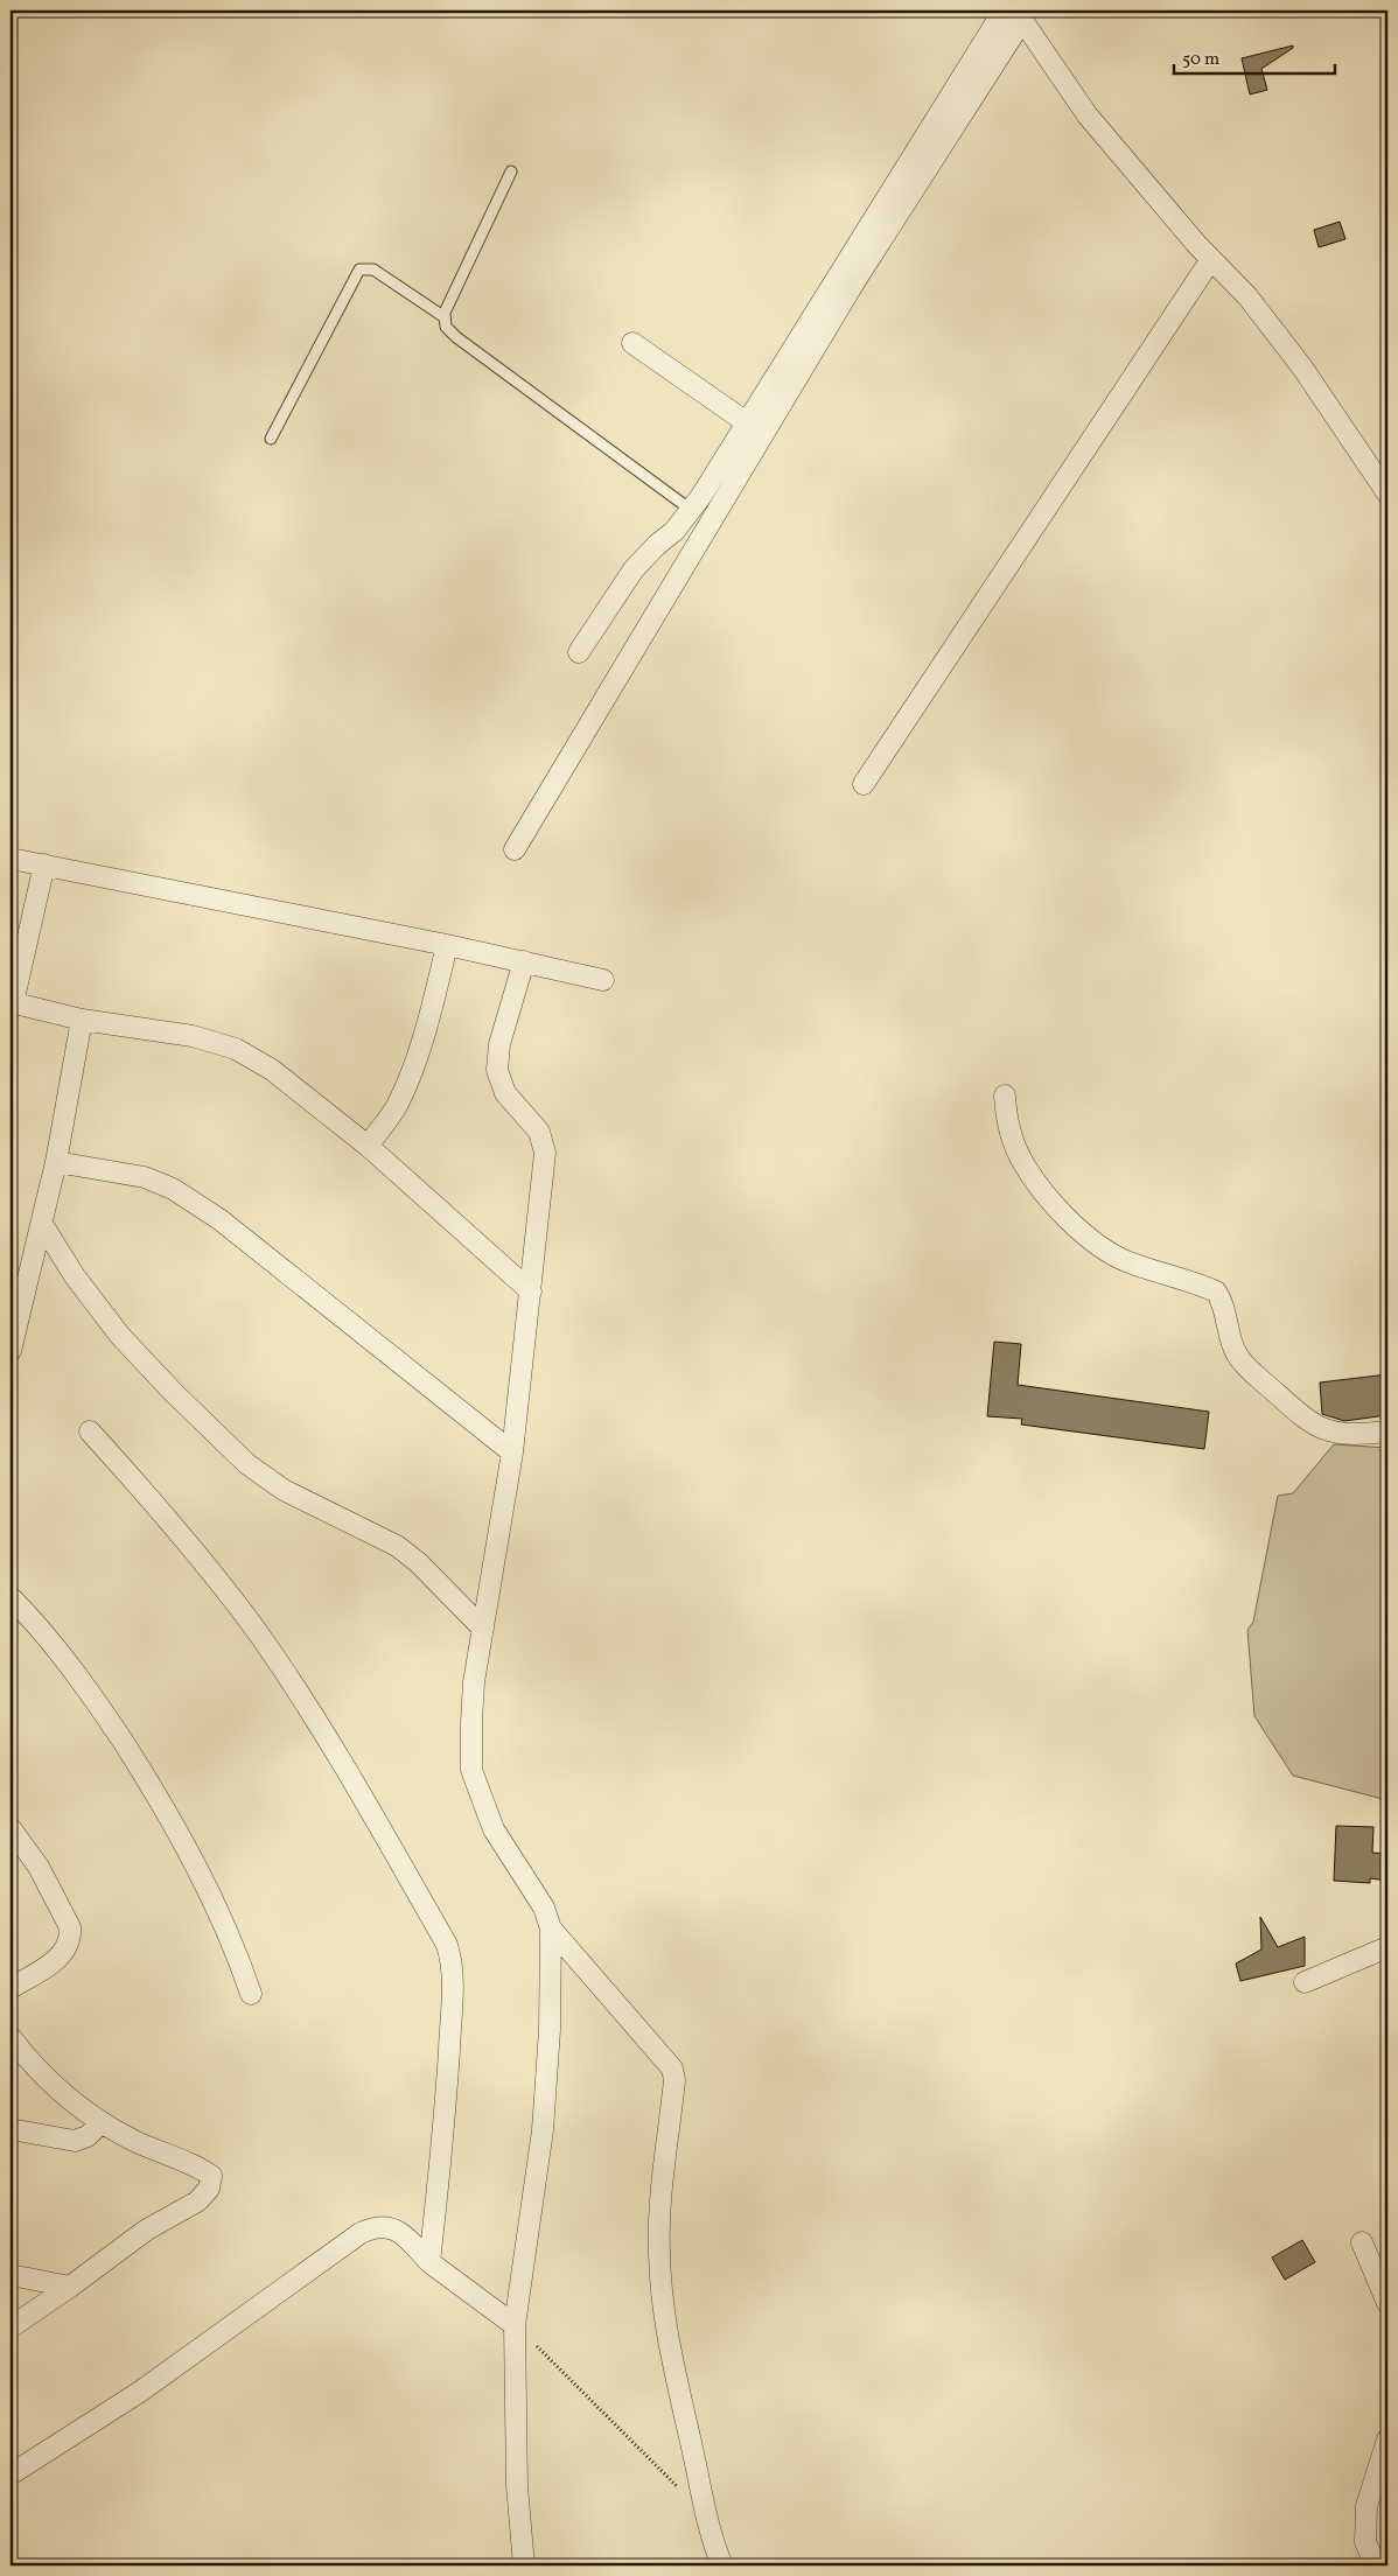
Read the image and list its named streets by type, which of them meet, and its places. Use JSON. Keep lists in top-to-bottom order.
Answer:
{
  "scale_bar": "50 m"
}
